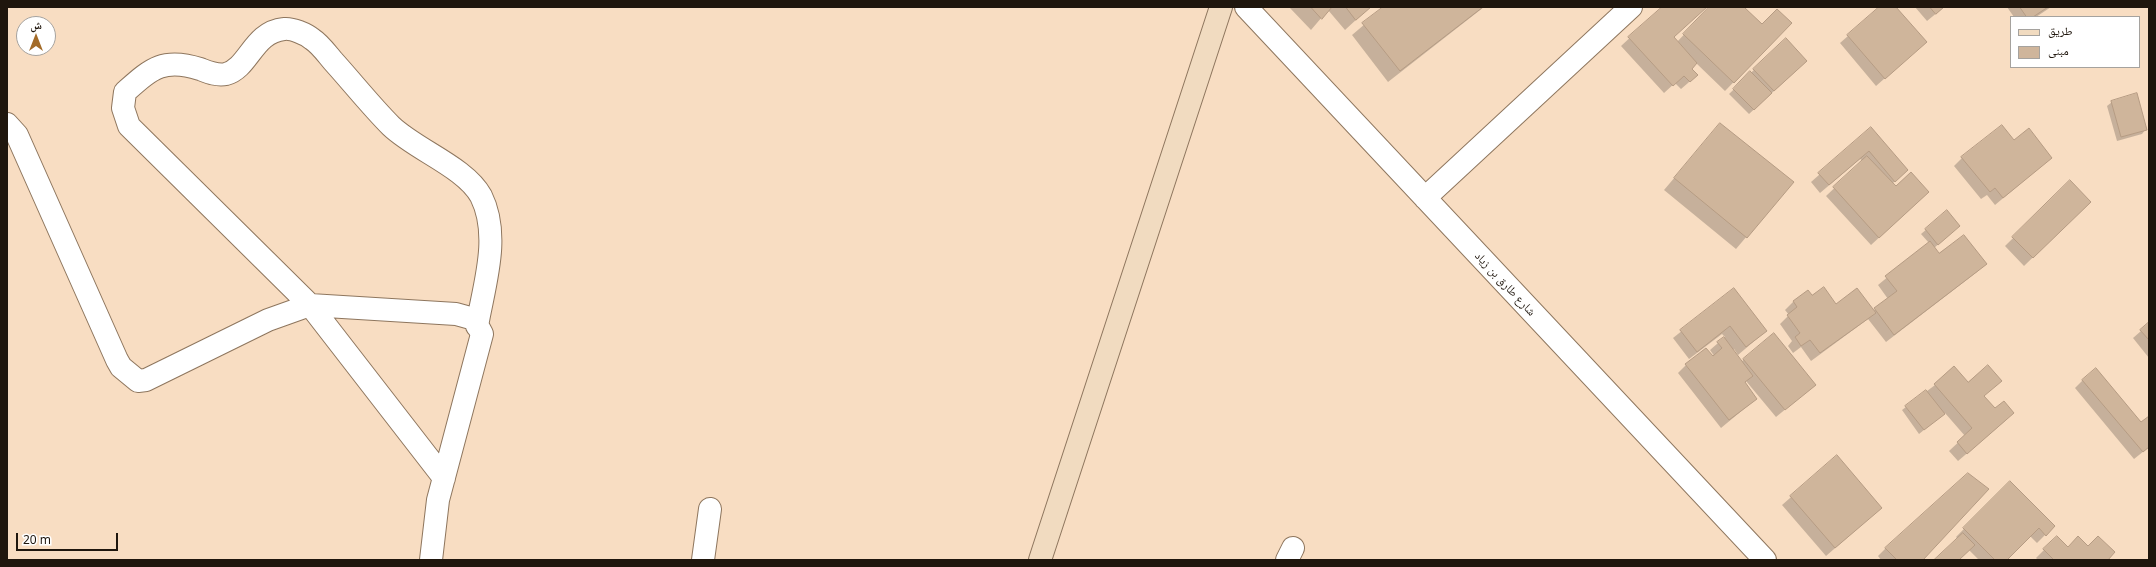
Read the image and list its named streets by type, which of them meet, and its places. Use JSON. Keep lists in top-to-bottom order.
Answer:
{
  "streets": {
    "street": ["شارع طارق بن زياد"]
  },
  "legend": ["طريق", "مبنى"],
  "scale_bar": "20 m",
  "north": "top"
}
